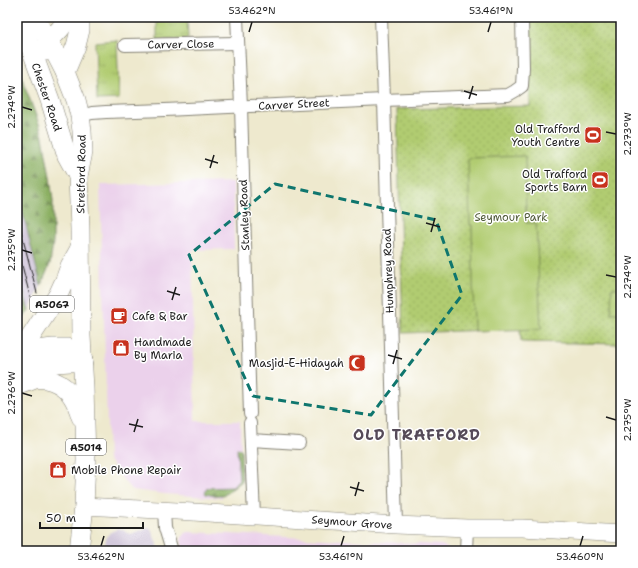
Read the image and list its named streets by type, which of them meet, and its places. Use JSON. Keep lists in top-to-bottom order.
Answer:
{
  "streets": {
    "main road": [
      "Chester Road",
      "Stretford Road",
      "A5067",
      "A5014",
      "Seymour Grove"
    ],
    "street": [
      "Carver Close",
      "Carver Street",
      "Stanley Road",
      "Humphrey Road"
    ]
  },
  "crossings": [
    ["Carver Close", "Stanley Road"],
    ["Chester Road", "Stretford Road"],
    ["Carver Street", "Stretford Road"],
    ["Carver Street", "Stanley Road"],
    ["Carver Street", "Humphrey Road"],
    ["Stretford Road", "A5067"],
    ["Stretford Road", "A5014"],
    ["Stanley Road", "Seymour Grove"],
    ["Humphrey Road", "Seymour Grove"],
    ["A5014", "Seymour Grove"]
  ],
  "districts": ["OLD TRAFFORD"],
  "parks": ["Seymour Park"],
  "places": {
    "sports": ["Old Trafford Youth Centre", "Old Trafford Sports Barn"],
    "cafe": ["Cafe & Bar"],
    "shop": ["Handmade By Maria", "Mobile Phone Repair"],
    "mosque": ["Masjid-E-Hidayah"]
  },
  "scale_bar": "50 m",
  "coordinates": [
    "53.462°N",
    "53.461°N",
    "2.274°W",
    "2.273°W",
    "2.275°W",
    "2.276°W",
    "53.460°N"
  ]
}
